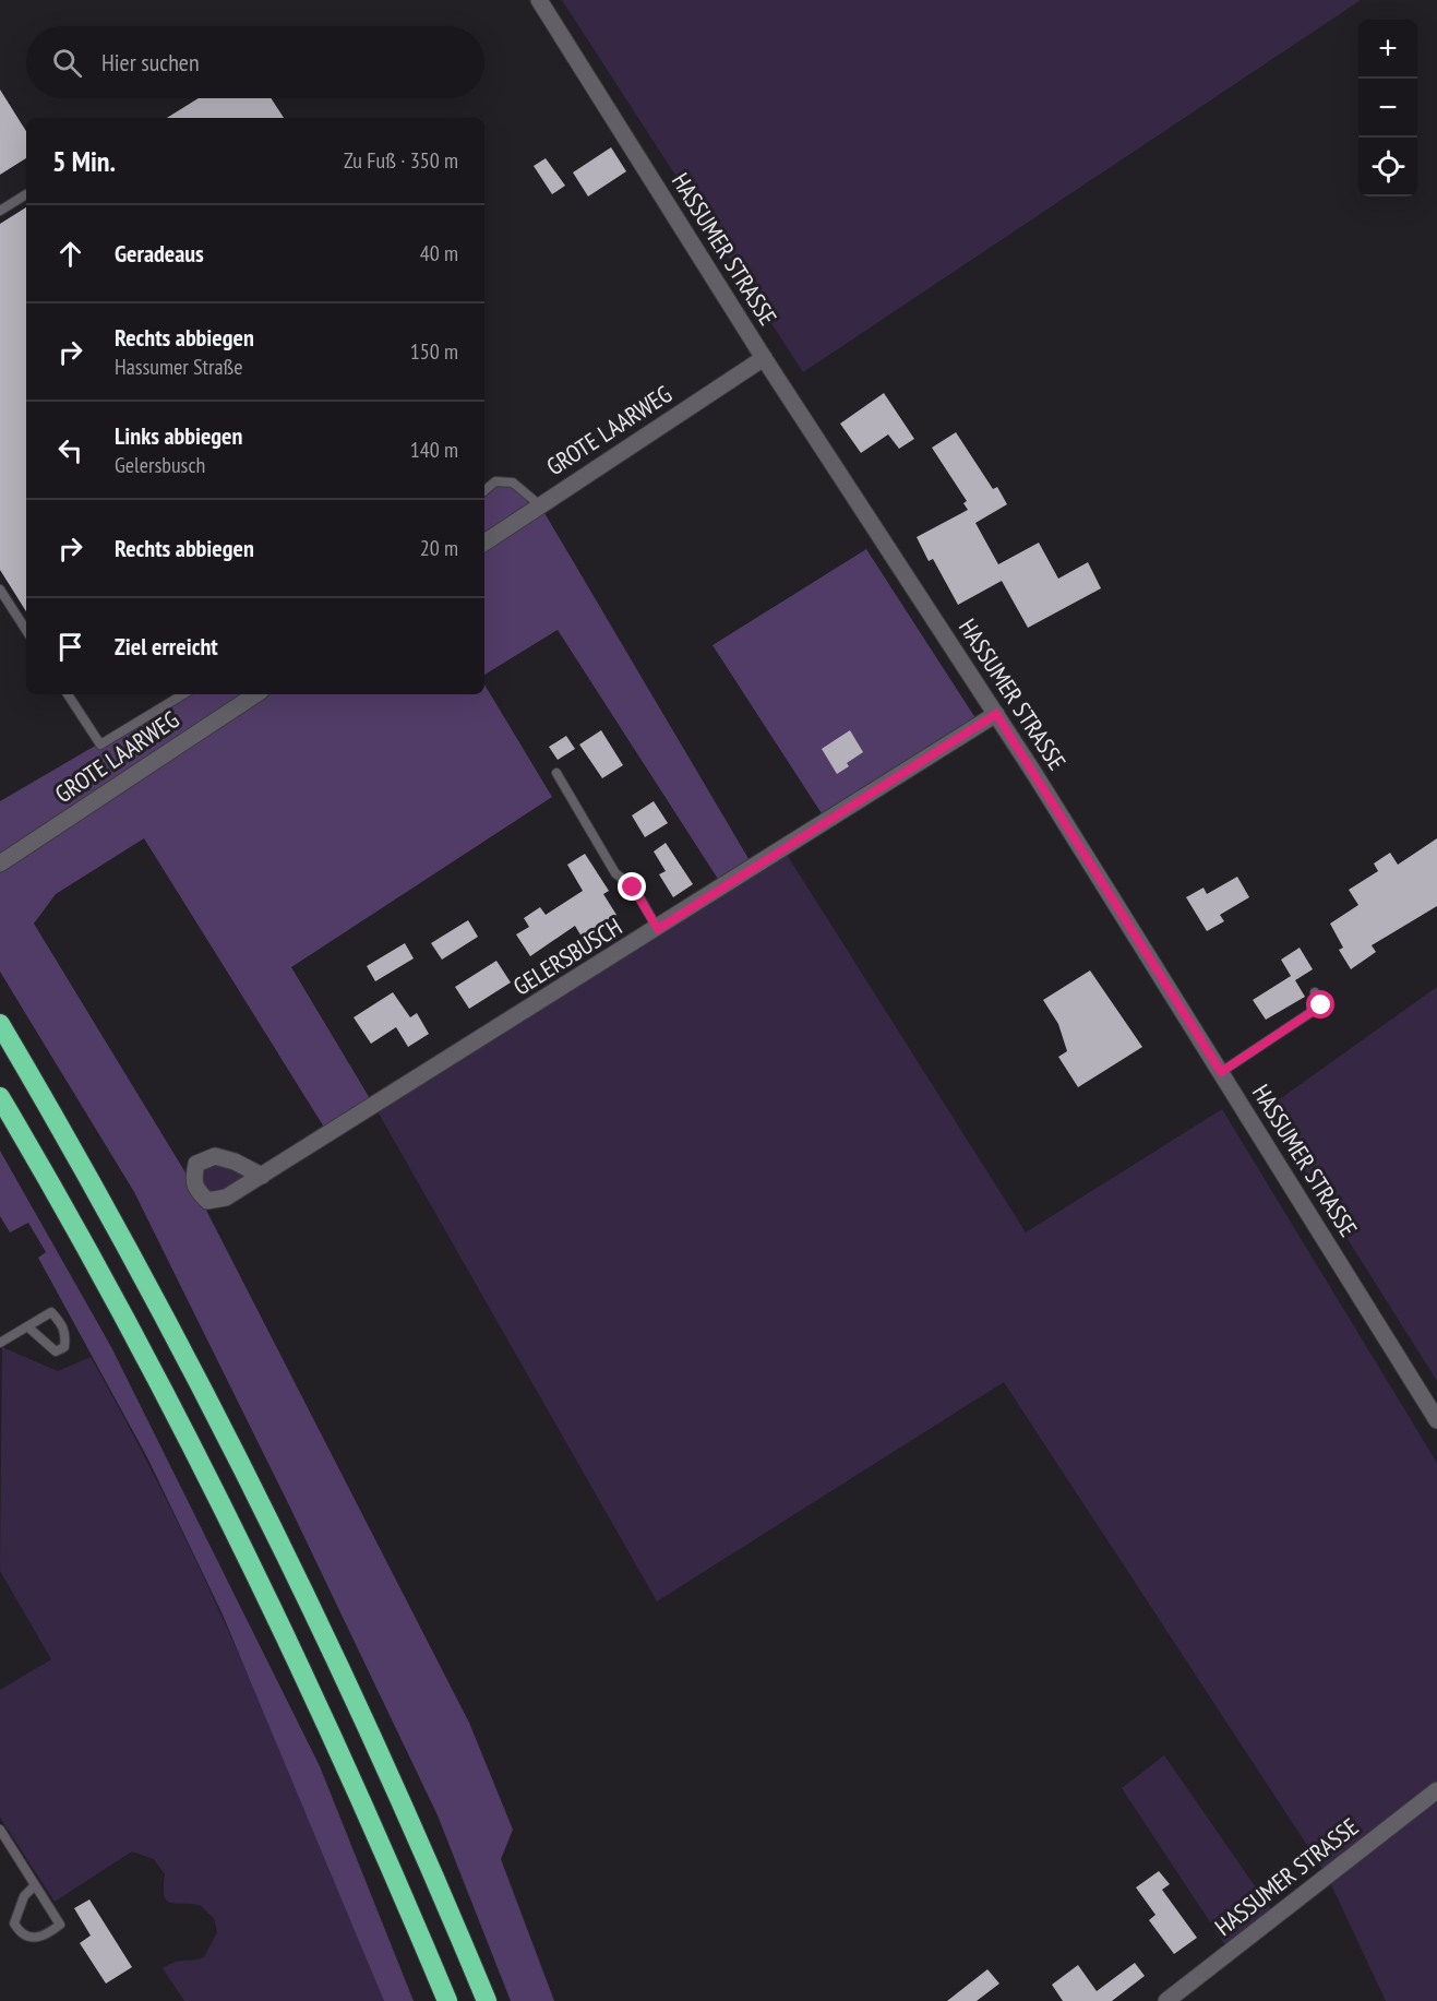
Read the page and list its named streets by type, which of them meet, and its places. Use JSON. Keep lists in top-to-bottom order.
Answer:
{
  "streets": {
    "street": ["HASSUMER STRASSE", "GROTE LAARWEG", "GELERSBUSCH"]
  },
  "crossings": [
    ["HASSUMER STRASSE", "GROTE LAARWEG"],
    ["HASSUMER STRASSE", "GELERSBUSCH"]
  ],
  "page": {
    "map_buttons": ["+", "−"],
    "search": "Hier suchen",
    "heading": ["5 Min.", "Zu Fuß · 350 m"],
    "list": [
      ["Geradeaus", "40 m"],
      ["Rechts abbiegen", "Hassumer Straße", "150 m"],
      ["Links abbiegen", "Gelersbusch", "140 m"],
      ["Rechts abbiegen", "20 m"],
      "Ziel erreicht"
    ]
  }
}
